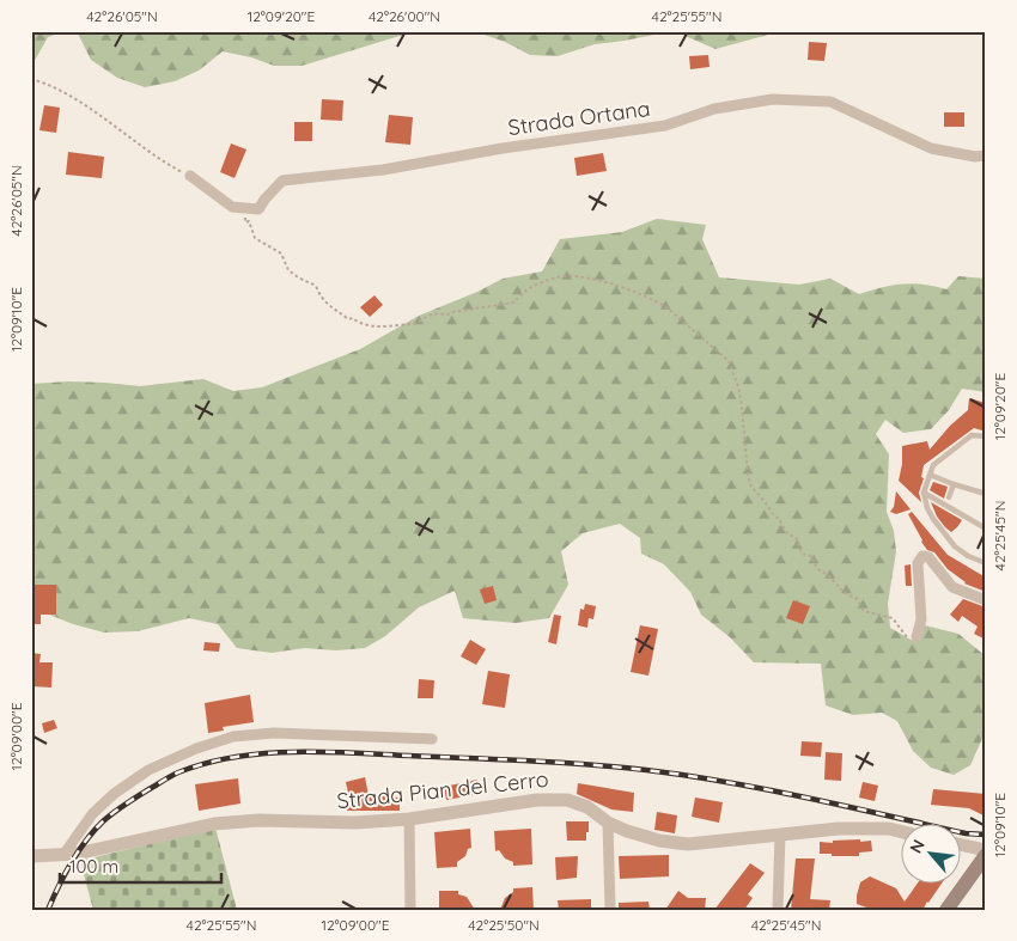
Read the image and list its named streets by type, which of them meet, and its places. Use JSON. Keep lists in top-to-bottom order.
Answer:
{
  "streets": {
    "street": ["Strada Ortana", "Strada Pian del Cerro"]
  },
  "scale_bar": "100 m",
  "north": "top left",
  "coordinates": [
    "42°26'05\"N",
    "12°09'20\"E",
    "42°26'00\"N",
    "42°25'55\"N",
    "12°09'10\"E",
    "42°25'45\"N",
    "12°09'00\"E",
    "42°25'50\"N"
  ]
}
